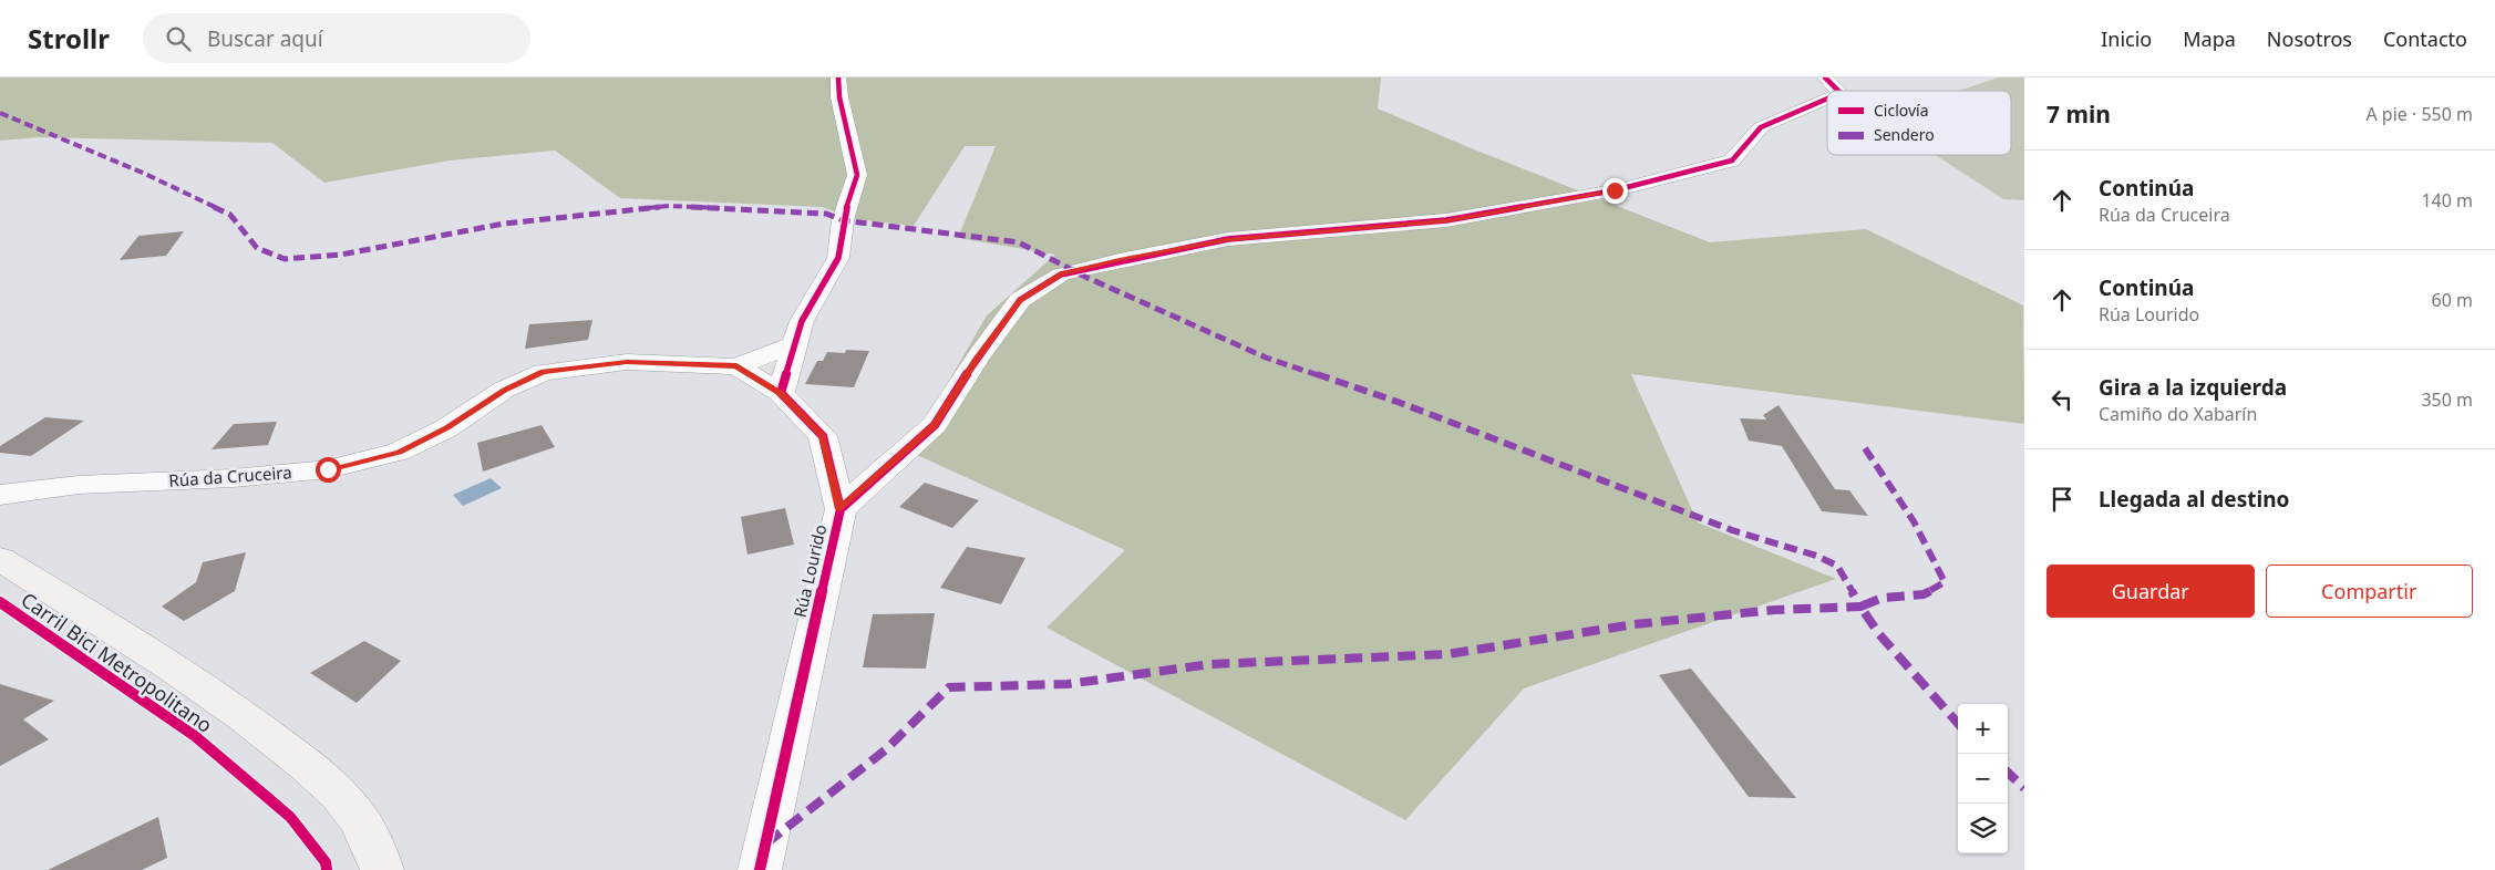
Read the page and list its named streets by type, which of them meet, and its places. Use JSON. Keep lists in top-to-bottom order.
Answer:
{
  "streets": {
    "street": ["Rúa da Cruceira", "Rúa Lourido"],
    "cycle path": ["Carril Bici Metropolitano"]
  },
  "crossings": [
    ["Rúa da Cruceira", "Rúa Lourido"]
  ],
  "legend": ["Ciclovía", "Sendero"],
  "page": {
    "header": "Strollr",
    "search": "Buscar aquí",
    "nav": [
      "Inicio",
      "Mapa",
      "Nosotros",
      "Contacto"
    ],
    "heading": ["7 min", "A pie · 550 m"],
    "list": [
      ["Continúa", "Rúa da Cruceira", "140 m"],
      ["Continúa", "Rúa Lourido", "60 m"],
      ["Gira a la izquierda", "Camiño do Xabarín", "350 m"],
      "Llegada al destino"
    ],
    "buttons": ["Guardar", "Compartir"],
    "map_buttons": ["+", "−"]
  }
}
